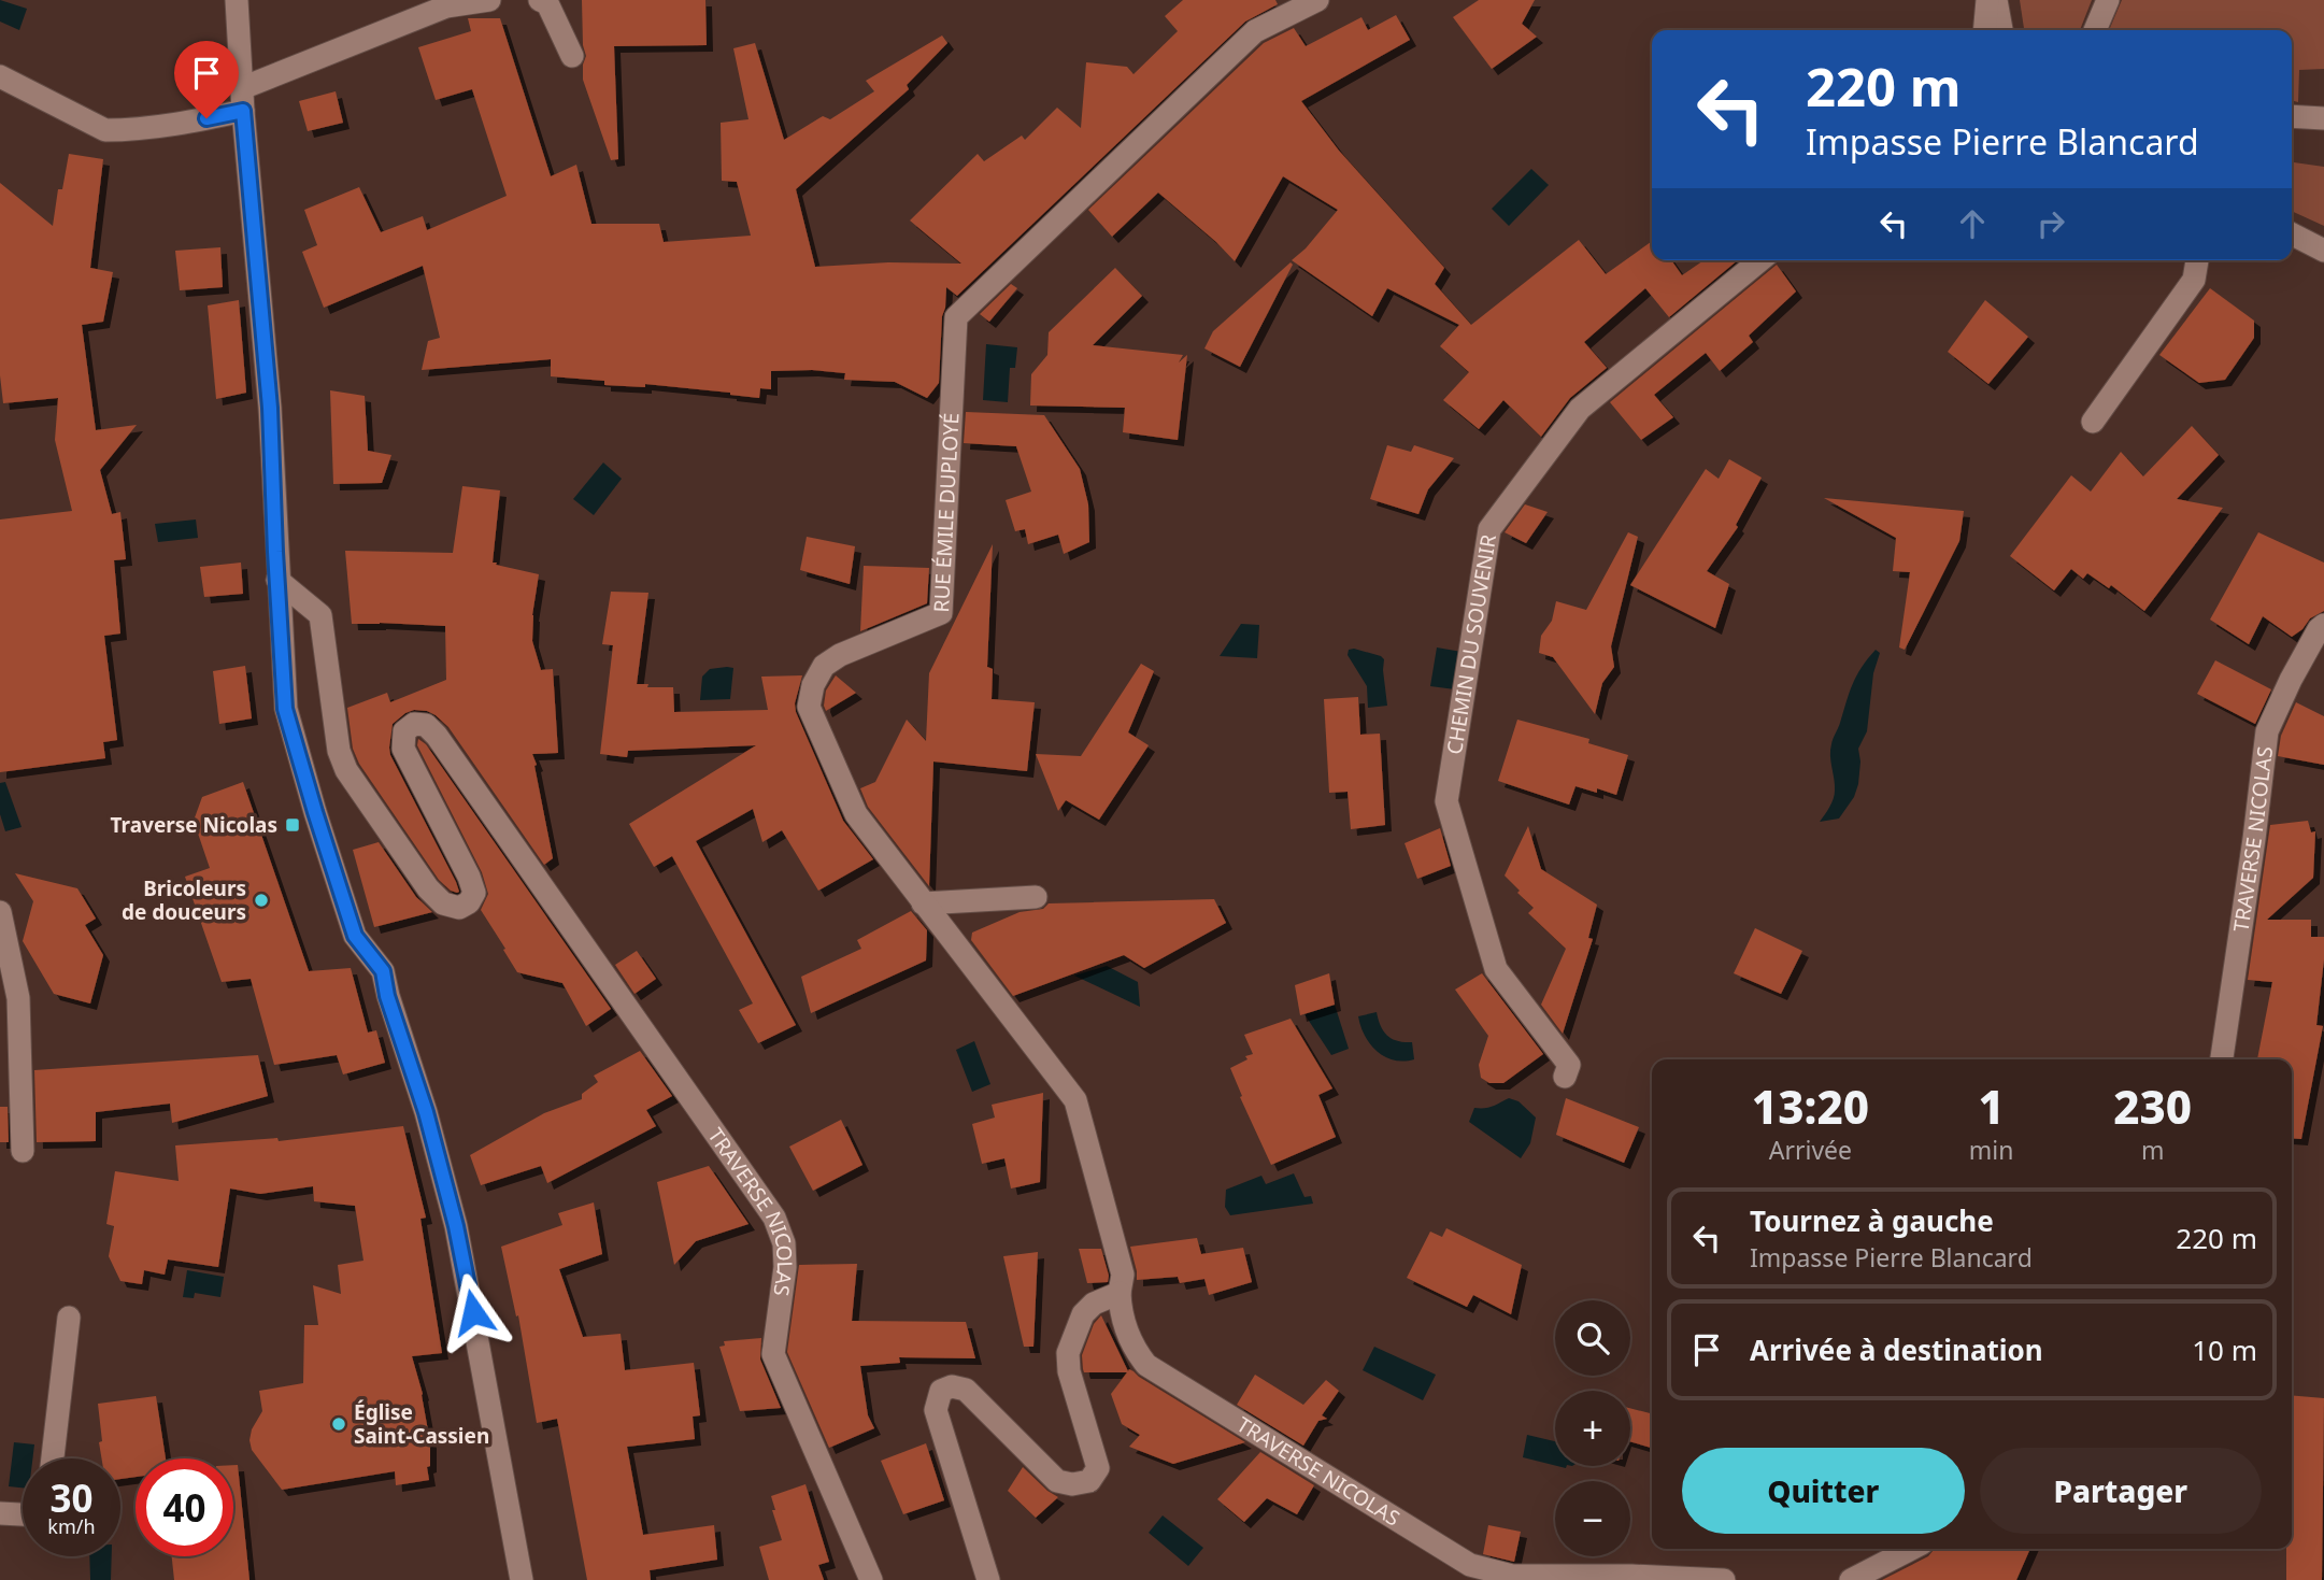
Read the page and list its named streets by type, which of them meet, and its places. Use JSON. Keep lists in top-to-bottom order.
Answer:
{
  "streets": {
    "street": ["RUE ÉMILE DUPLOYÉ", "CHEMIN DU SOUVENIR", "TRAVERSE NICOLAS"]
  },
  "crossings": [
    ["RUE ÉMILE DUPLOYÉ", "TRAVERSE NICOLAS"]
  ],
  "places": {
    "transit": ["Traverse Nicolas"],
    "other": ["Bricoleurs de douceurs", "Église Saint-Cassien"]
  },
  "page": {
    "turn": ["220 m", "Impasse Pierre Blancard"],
    "eta": [
      "13:20",
      "Arrivée",
      "1",
      "min",
      "230",
      "m"
    ],
    "list": [
      {
        "name": "Tournez à gauche",
        "note": "Impasse Pierre Blancard",
        "value": "220 m"
      },
      {
        "name": "Arrivée à destination",
        "value": "10 m"
      }
    ],
    "map_buttons": ["+", "−"],
    "buttons": ["Quitter", "Partager"],
    "speed": "30 km/h",
    "limit": "40"
  }
}
